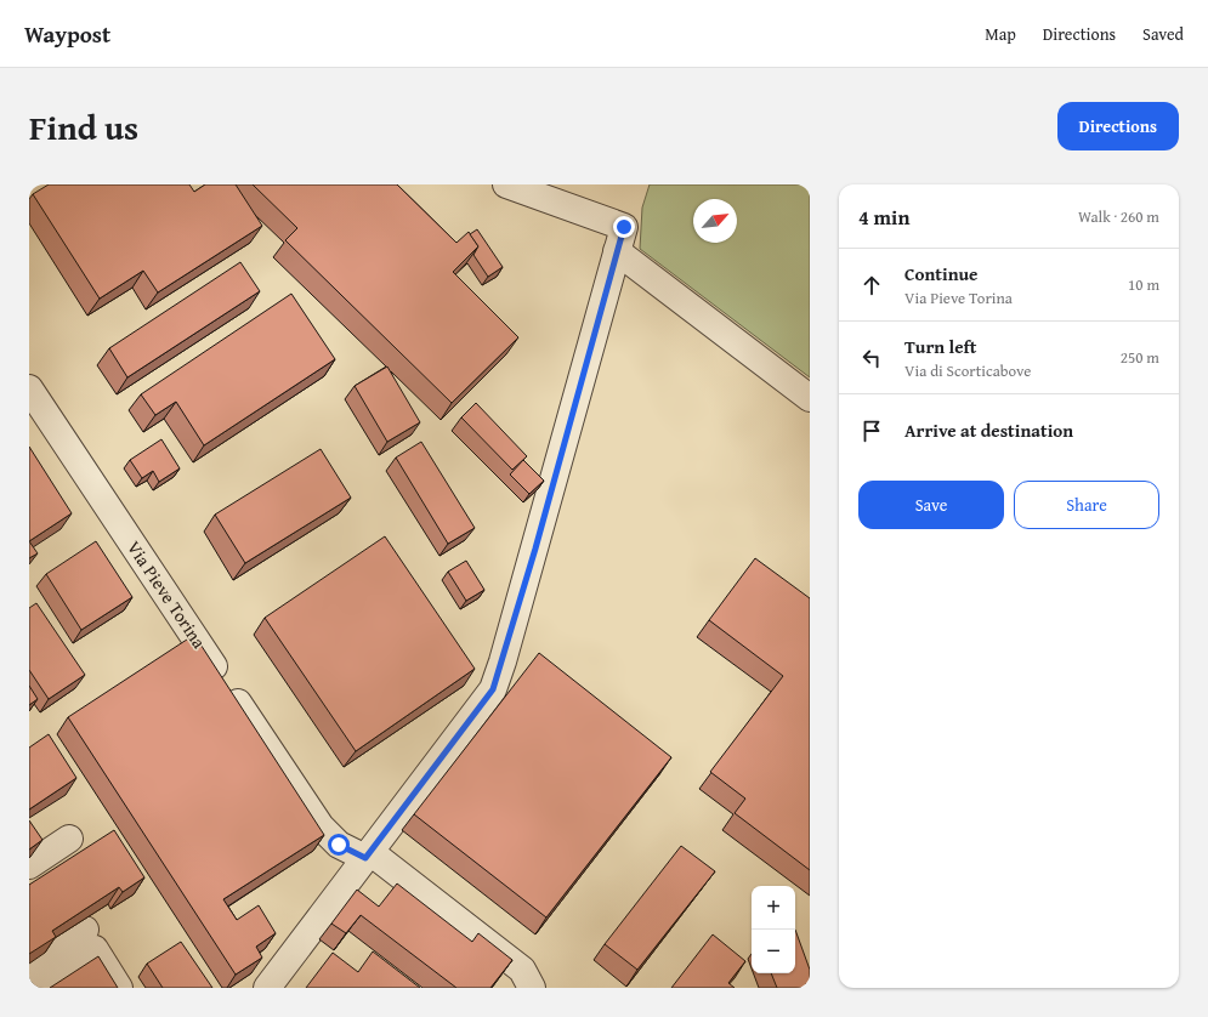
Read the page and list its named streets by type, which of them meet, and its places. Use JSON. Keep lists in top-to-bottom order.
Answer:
{
  "streets": {
    "street": ["Via Pieve Torina"]
  },
  "north": "top right",
  "page": {
    "header": "Waypost",
    "nav": ["Map", "Directions", "Saved"],
    "title": "Find us",
    "buttons": [
      "Directions",
      ["Save", "Share"]
    ],
    "heading": ["4 min", "Walk · 260 m"],
    "list": [
      ["Continue", "Via Pieve Torina", "10 m"],
      ["Turn left", "Via di Scorticabove", "250 m"],
      "Arrive at destination"
    ],
    "map_buttons": ["+", "−"]
  }
}
